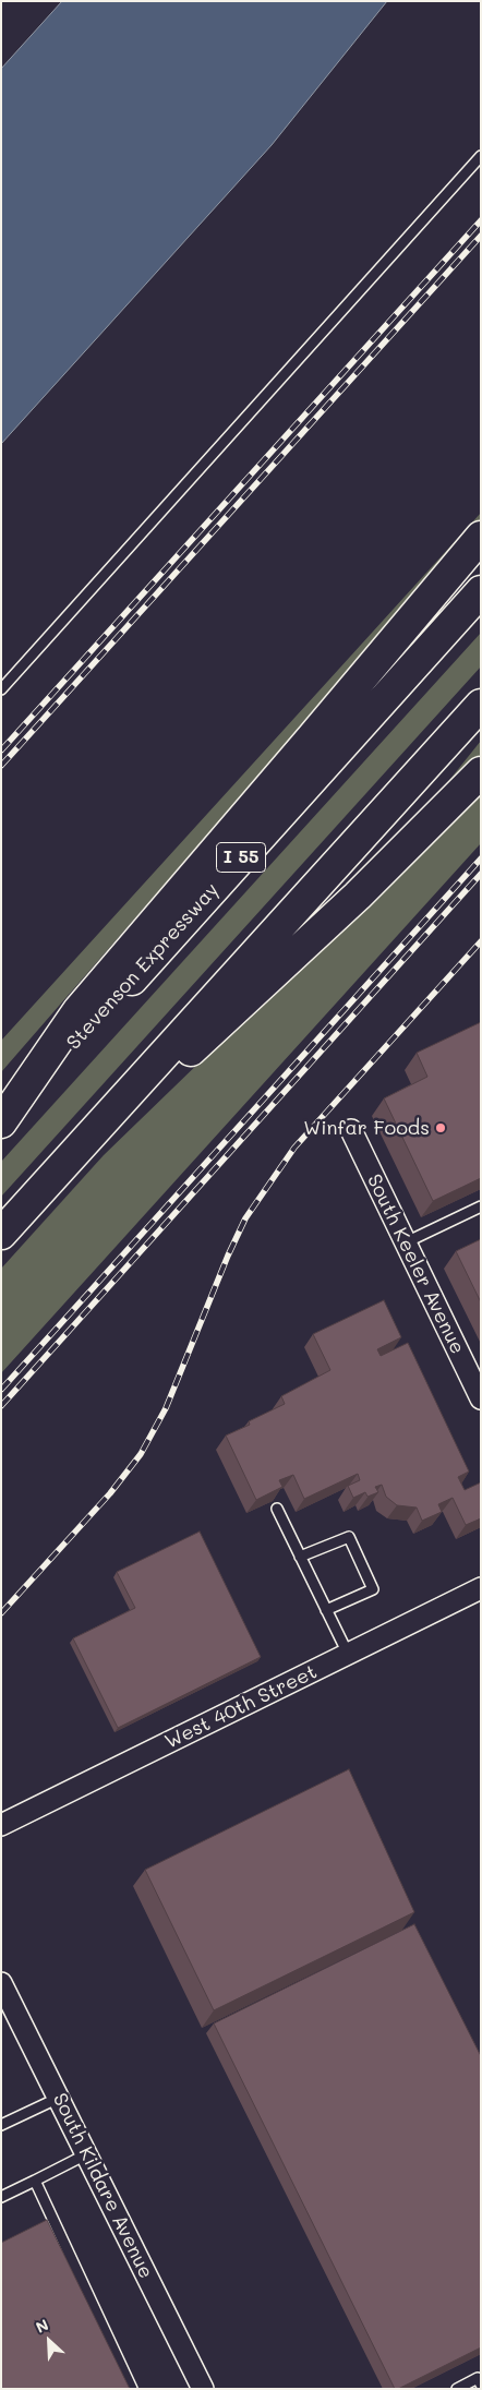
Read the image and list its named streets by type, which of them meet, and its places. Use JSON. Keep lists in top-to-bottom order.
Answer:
{
  "streets": {
    "highway": ["I 55", "Stevenson Expressway"],
    "street": ["South Keeler Avenue", "West 40th Street", "South Kildare Avenue"]
  },
  "places": ["Winfar Foods"],
  "north": "top left"
}
